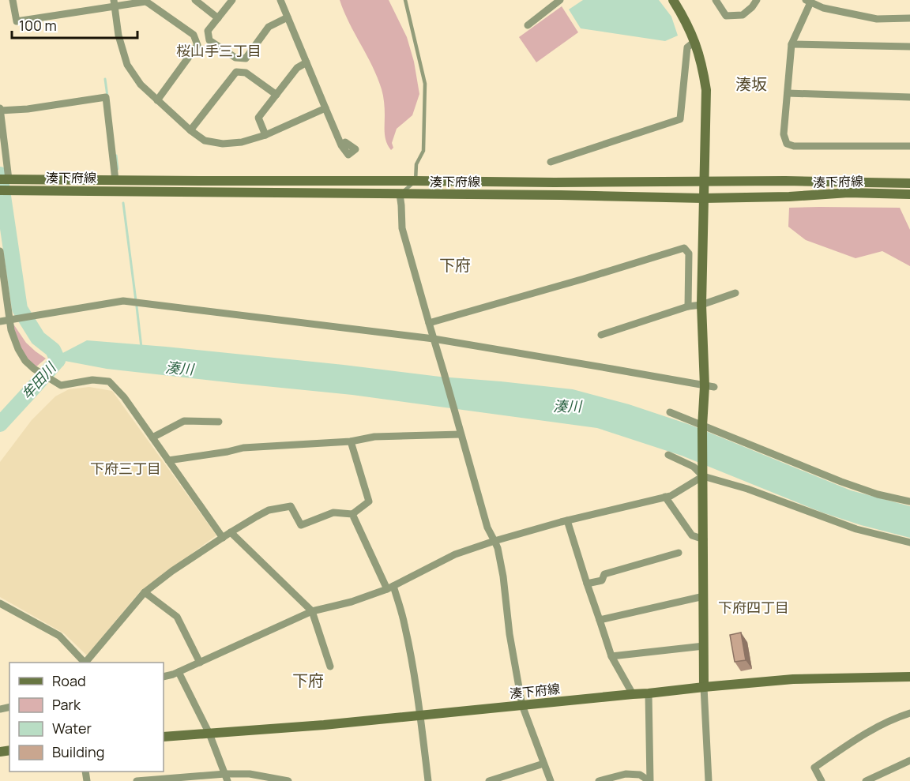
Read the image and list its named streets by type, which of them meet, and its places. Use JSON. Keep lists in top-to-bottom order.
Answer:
{
  "streets": {
    "main road": ["湊下府線"]
  },
  "districts": [
    "桜山手三丁目",
    "湊坂",
    "下府",
    "下府三丁目",
    "下府四丁目",
    "下府"
  ],
  "water": ["湊川", "牟田川"],
  "legend": [
    "Road",
    "Park",
    "Water",
    "Building"
  ],
  "scale_bar": "100 m"
}
